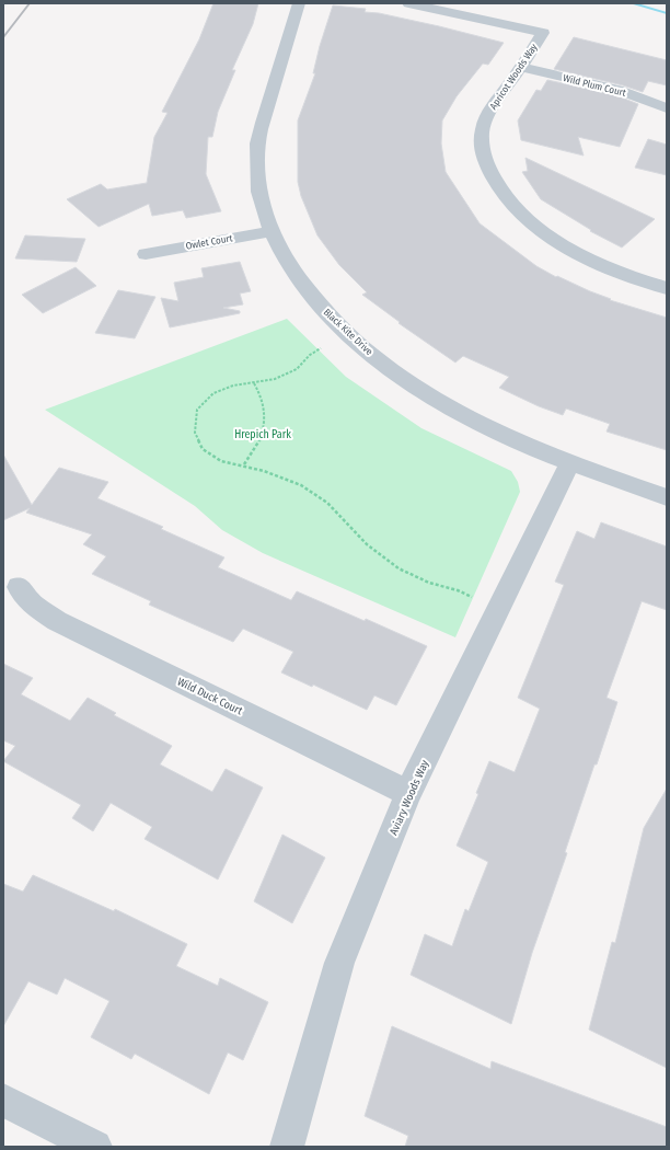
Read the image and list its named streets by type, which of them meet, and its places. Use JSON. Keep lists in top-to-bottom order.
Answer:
{
  "streets": {
    "street": [
      "Apricot Woods Way",
      "Wild Plum Court",
      "Owlet Court",
      "Black Kite Drive",
      "Wild Duck Court",
      "Aviary Woods Way"
    ]
  },
  "crossings": [
    ["Apricot Woods Way", "Wild Plum Court"],
    ["Owlet Court", "Black Kite Drive"],
    ["Black Kite Drive", "Aviary Woods Way"],
    ["Wild Duck Court", "Aviary Woods Way"]
  ],
  "parks": ["Hrepich Park"]
}
